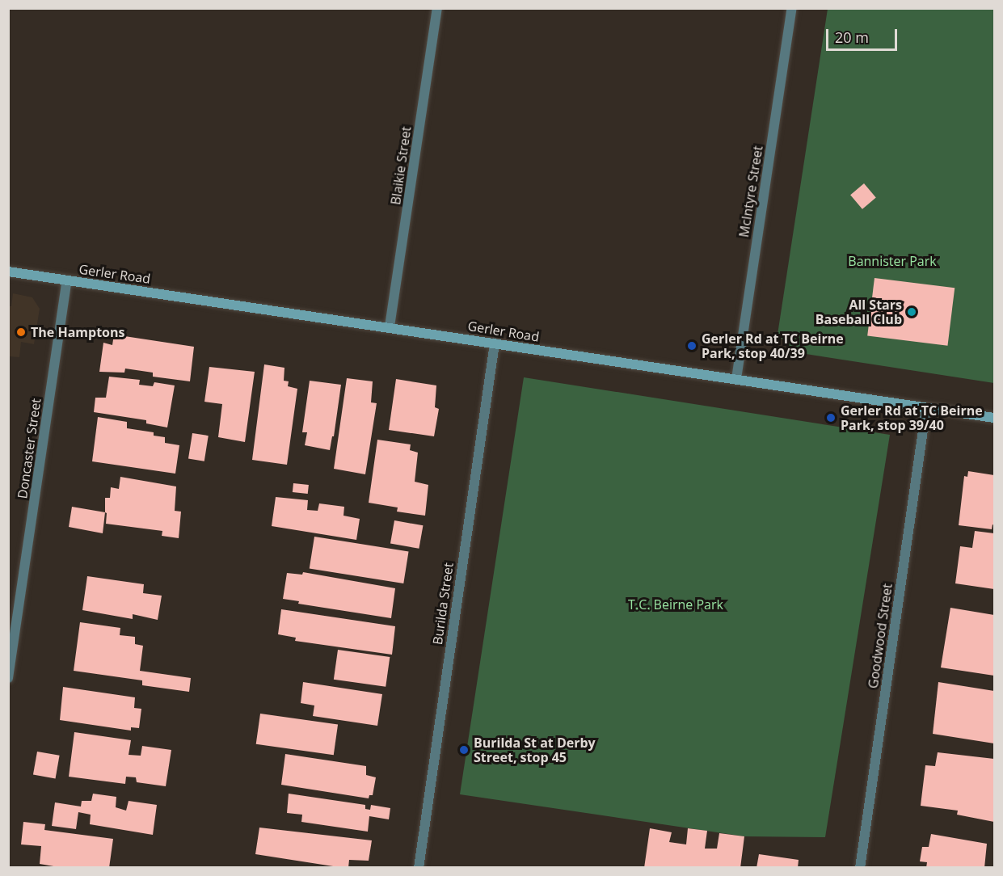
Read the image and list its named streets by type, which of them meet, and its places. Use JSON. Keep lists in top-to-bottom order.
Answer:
{
  "streets": {
    "street": [
      "Blaikie Street",
      "McIntyre Street",
      "Gerler Road",
      "Doncaster Street",
      "Burilda Street",
      "Goodwood Street"
    ]
  },
  "crossings": [
    ["Blaikie Street", "Gerler Road"],
    ["McIntyre Street", "Gerler Road"],
    ["Gerler Road", "Doncaster Street"],
    ["Gerler Road", "Burilda Street"],
    ["Gerler Road", "Goodwood Street"]
  ],
  "parks": ["Bannister Park", "T.C. Beirne Park"],
  "places": [
    "All Stars Baseball Club",
    "The Hamptons",
    "Gerler Rd at TC Beirne Park, stop 40/39",
    "Gerler Rd at TC Beirne Park, stop 39/40",
    "Burilda St at Derby Street, stop 45"
  ],
  "scale_bar": "20 m"
}
